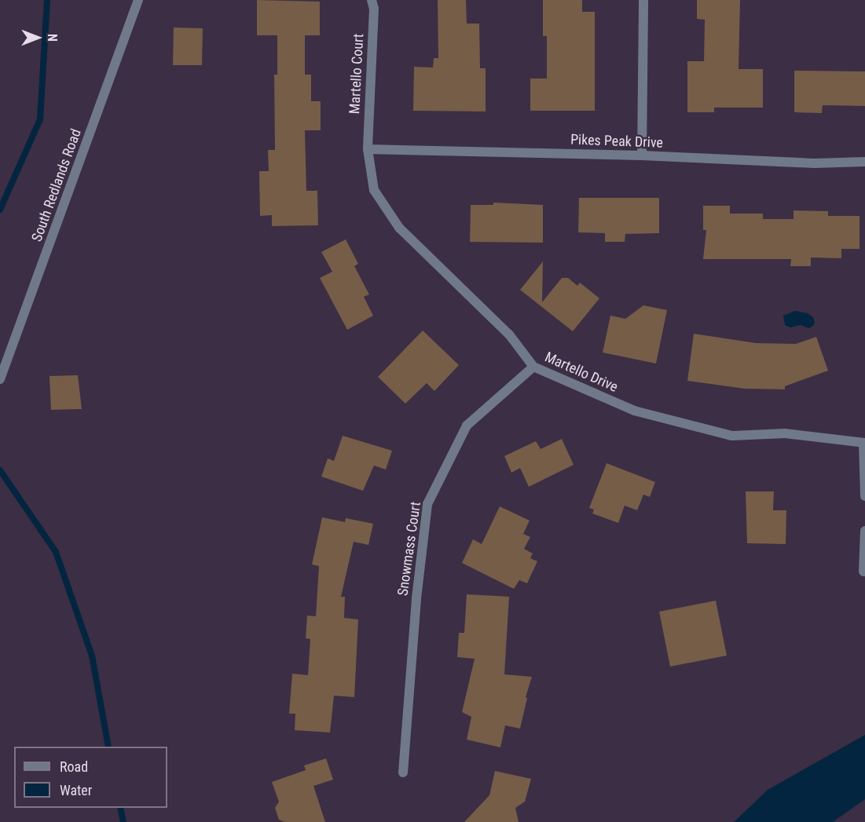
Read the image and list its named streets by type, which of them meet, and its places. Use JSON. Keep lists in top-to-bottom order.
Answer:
{
  "streets": {
    "street": [
      "Martello Court",
      "Pikes Peak Drive",
      "South Redlands Road",
      "Martello Drive",
      "Snowmass Court"
    ]
  },
  "crossings": [
    ["Martello Court", "Pikes Peak Drive"],
    ["Martello Court", "Martello Drive"],
    ["Pikes Peak Drive", "Martello Drive"],
    ["Martello Drive", "Snowmass Court"]
  ],
  "legend": ["Road", "Water"],
  "north": "right"
}
